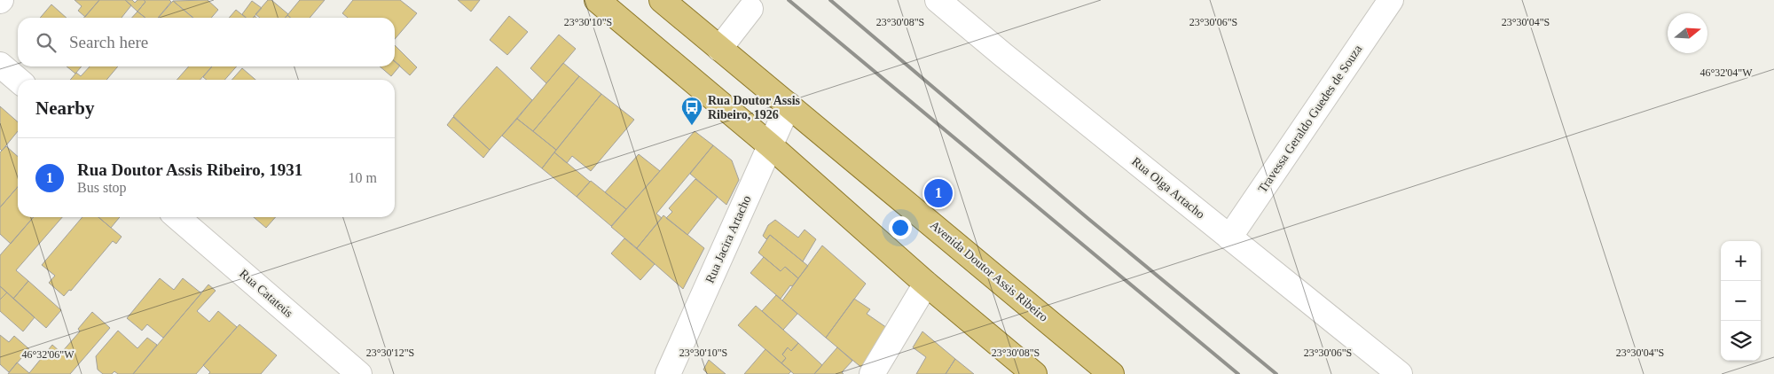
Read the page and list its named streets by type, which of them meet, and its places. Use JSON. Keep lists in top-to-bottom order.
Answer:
{
  "streets": {
    "main road": ["Avenida Doutor Assis Ribeiro"],
    "street": [
      "Travessa Geraldo Guedes de Souza",
      "Rua Olga Artacho",
      "Rua Jacira Artacho",
      "Rua Catateús"
    ]
  },
  "crossings": [
    ["Travessa Geraldo Guedes de Souza", "Rua Olga Artacho"],
    ["Rua Jacira Artacho", "Avenida Doutor Assis Ribeiro"]
  ],
  "places": {
    "bus stop": ["Rua Doutor Assis Ribeiro, 1926"]
  },
  "north": "right",
  "page": {
    "search": "Search here",
    "heading": "Nearby",
    "list": [
      {
        "mark": "1",
        "name": "Rua Doutor Assis Ribeiro, 1931",
        "note": "Bus stop",
        "value": "10 m"
      }
    ],
    "pins": "1",
    "map_buttons": ["+", "−"]
  },
  "coordinates": [
    "23°30'10\"S",
    "23°30'08\"S",
    "23°30'06\"S",
    "23°30'04\"S",
    "46°32'04\"W",
    "23°30'12\"S",
    "46°32'06\"W"
  ]
}
